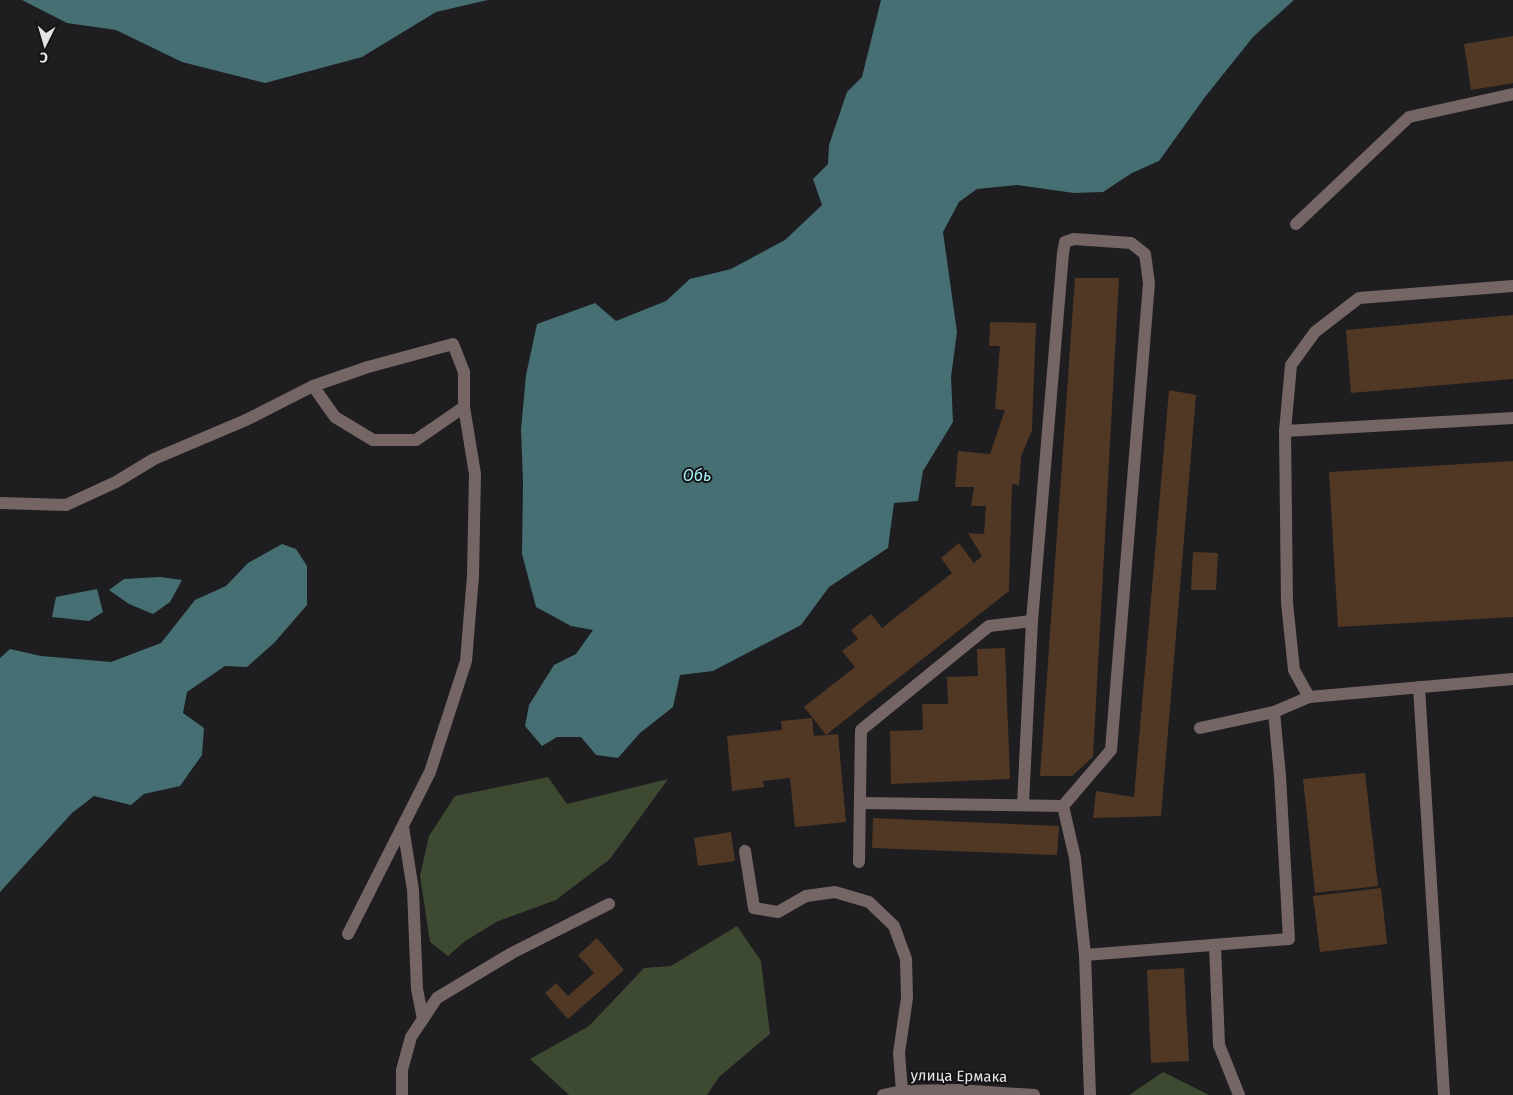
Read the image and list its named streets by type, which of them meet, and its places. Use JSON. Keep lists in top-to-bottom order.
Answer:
{
  "streets": {
    "street": ["улица Ермака"]
  },
  "water": ["Обь"],
  "north": "bottom"
}
